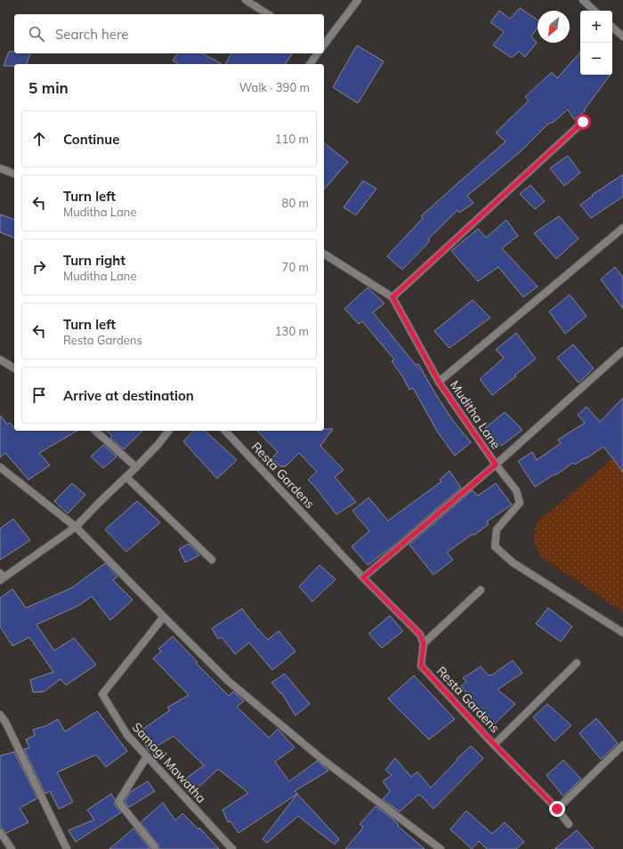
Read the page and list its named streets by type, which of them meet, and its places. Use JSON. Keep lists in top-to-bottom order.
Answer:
{
  "streets": {
    "street": ["Muditha Lane", "Resta Gardens", "Samagi Mawatha"]
  },
  "crossings": [
    ["Muditha Lane", "Resta Gardens"]
  ],
  "north": "bottom left",
  "page": {
    "map_buttons": ["+", "−"],
    "search": "Search here",
    "heading": ["5 min", "Walk · 390 m"],
    "list": [
      ["Continue", "110 m"],
      ["Turn left", "Muditha Lane", "80 m"],
      ["Turn right", "Muditha Lane", "70 m"],
      ["Turn left", "Resta Gardens", "130 m"],
      "Arrive at destination"
    ]
  }
}
